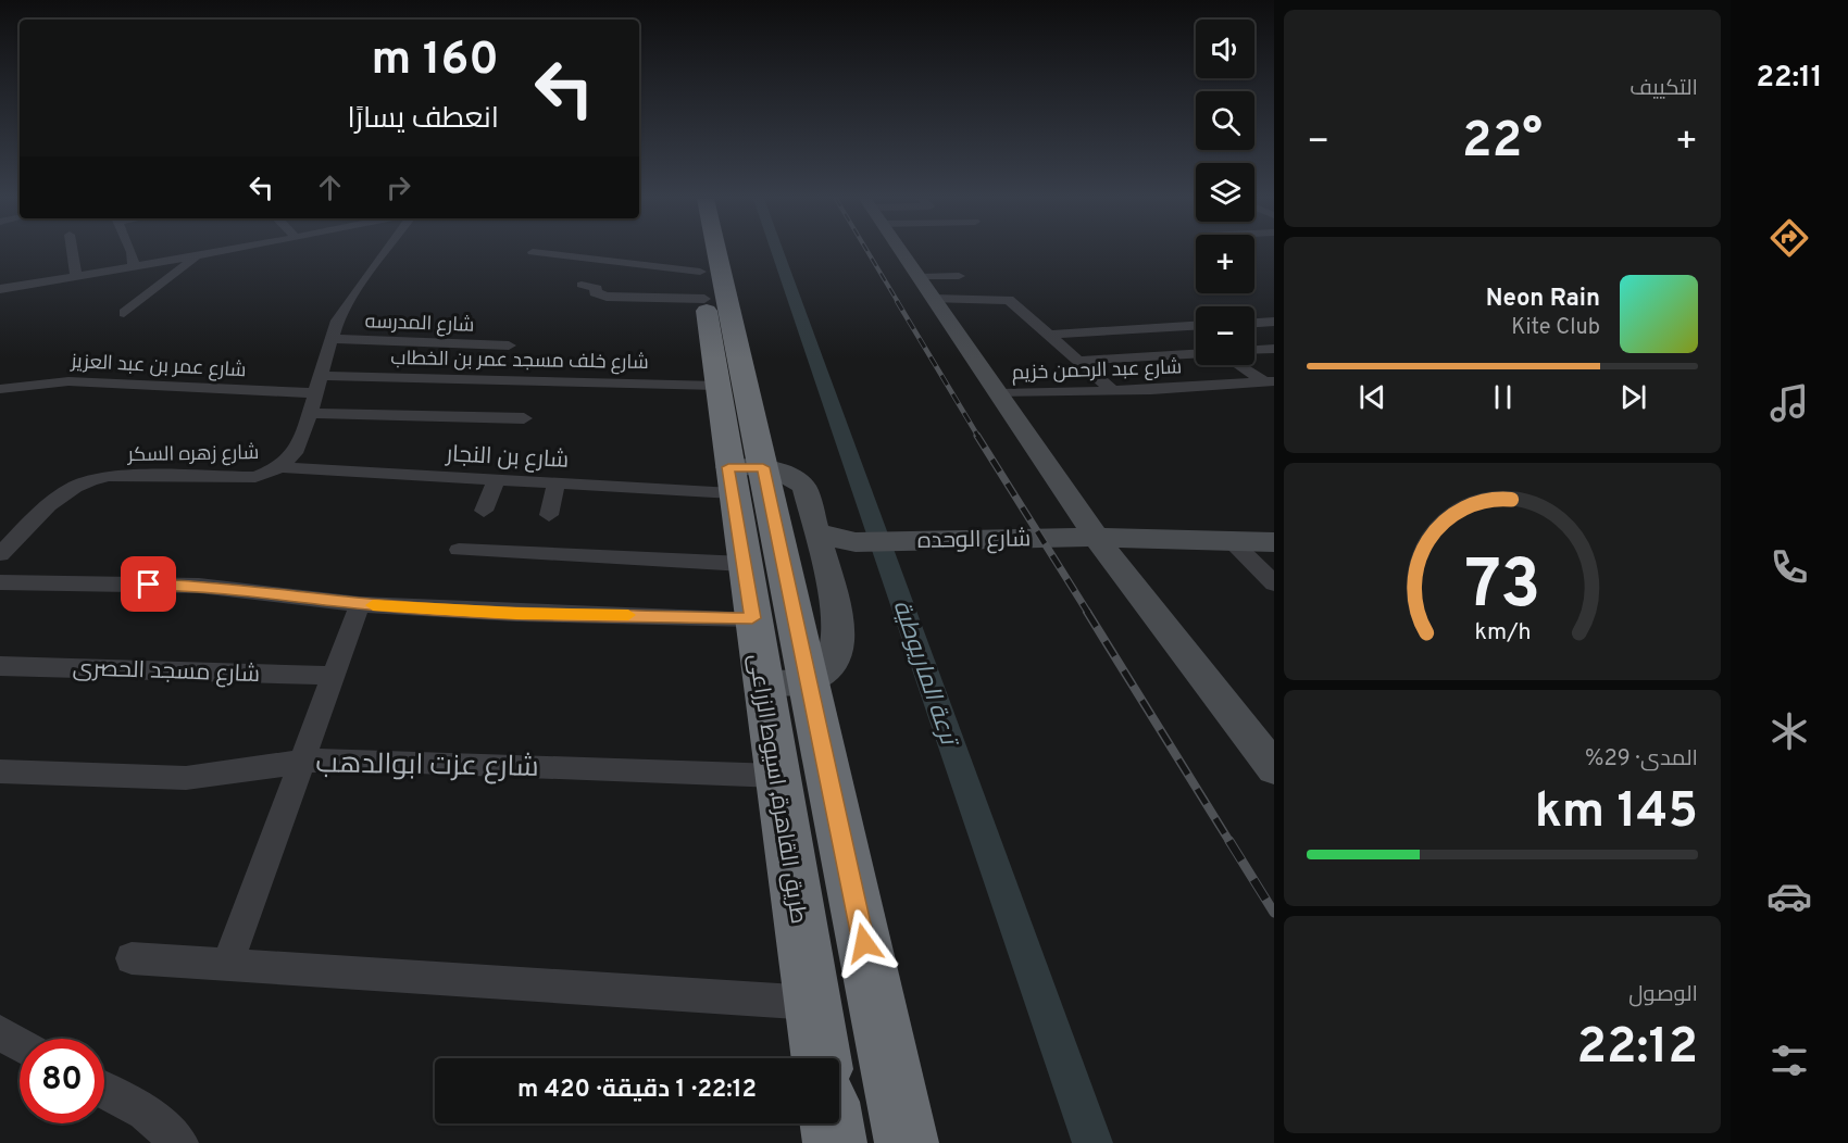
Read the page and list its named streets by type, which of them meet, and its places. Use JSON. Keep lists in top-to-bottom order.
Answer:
{
  "streets": {
    "highway": ["طريق القاهرة, اسيوط الزراعى"],
    "street": [
      "شارع المدرسه",
      "شارع خلف مسجد عمر بن الخطاب",
      "شارع عمر بن عبد العزيز",
      "شارع عبد الرحمن خزيم",
      "شارع زهره السكر",
      "شارع بن النجار",
      "شارع الوحده",
      "شارع مسجد الحصرى",
      "شارع عزت ابوالدهب"
    ]
  },
  "crossings": [
    ["شارع المدرسه", "شارع زهره السكر"],
    ["شارع خلف مسجد عمر بن الخطاب", "شارع زهره السكر"],
    ["شارع خلف مسجد عمر بن الخطاب", "طريق القاهرة, اسيوط الزراعى"],
    ["شارع عمر بن عبد العزيز", "شارع زهره السكر"],
    ["شارع زهره السكر", "شارع بن النجار"],
    ["شارع بن النجار", "طريق القاهرة, اسيوط الزراعى"],
    ["شارع عزت ابوالدهب", "طريق القاهرة, اسيوط الزراعى"]
  ],
  "water": ["ترعة الماريوطية"],
  "page": {
    "tabs": "22:11",
    "tile": [
      "التكييف",
      ["المدى · 29%", "145 km"],
      ["الوصول", "22:12"]
    ],
    "map_buttons": ["+", "−"],
    "turn": ["160 m", "انعطف يسارًا"],
    "heat": ["−", "22°", "+"],
    "song": ["Neon Rain", "Kite Club"],
    "limit": "80",
    "trip": "22:12 · 1 دقيقة · 420 m",
    "gauge": ["73", "km/h"]
  }
}
